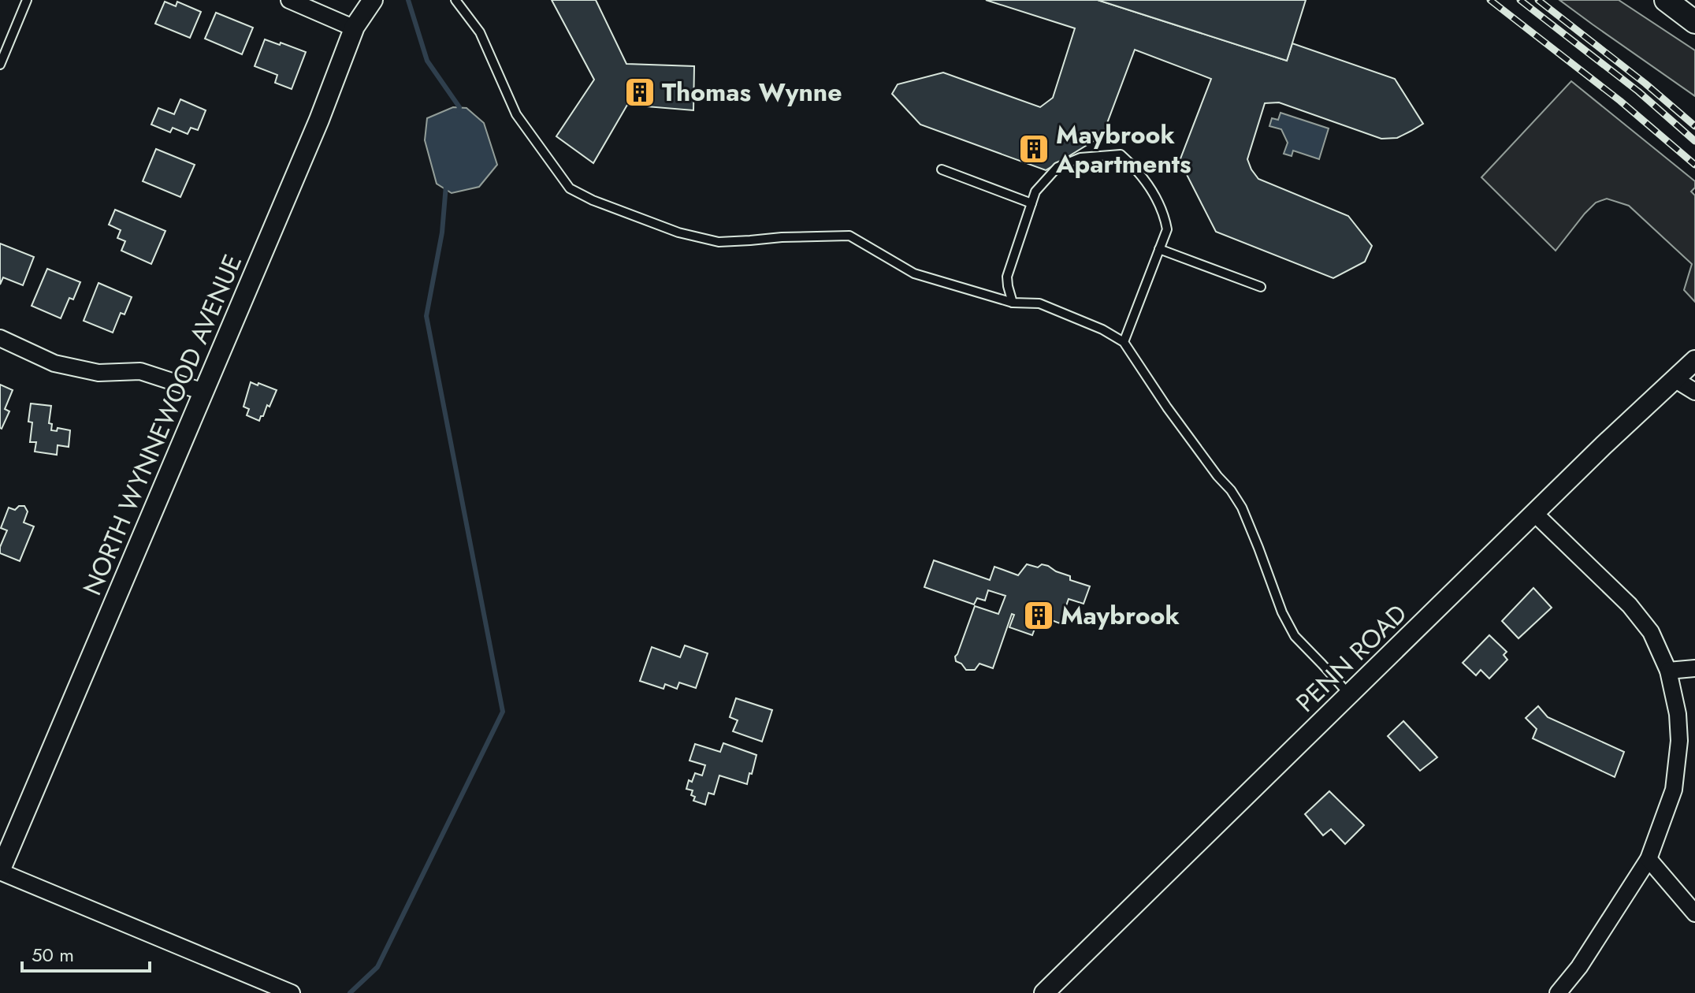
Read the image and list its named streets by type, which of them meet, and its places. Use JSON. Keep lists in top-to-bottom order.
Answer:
{
  "streets": {
    "street": ["NORTH WYNNEWOOD AVENUE", "PENN ROAD"]
  },
  "places": {
    "building": ["Thomas Wynne", "Maybrook Apartments", "Maybrook"]
  },
  "scale_bar": "50 m"
}
